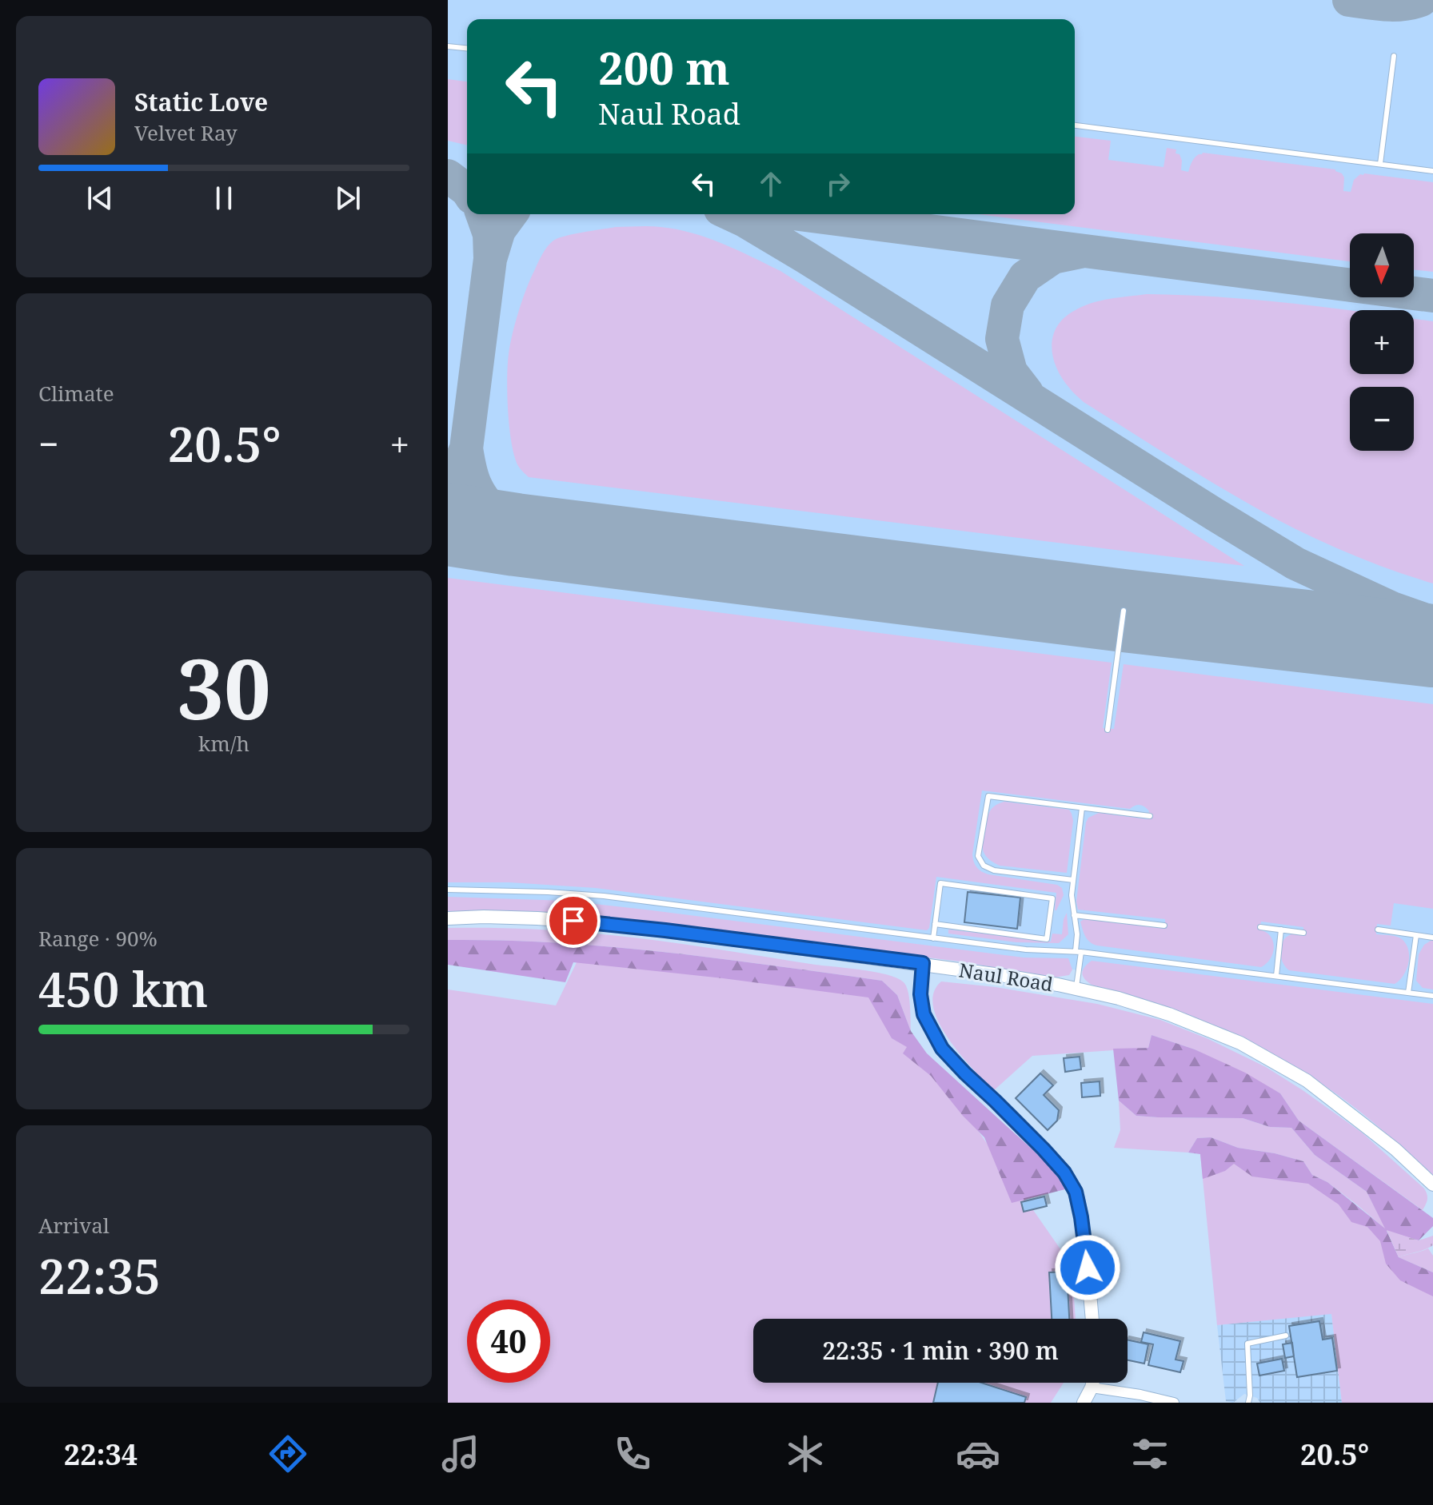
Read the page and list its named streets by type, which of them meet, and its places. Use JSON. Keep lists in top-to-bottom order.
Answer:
{
  "streets": {
    "street": ["Naul Road"]
  },
  "north": "bottom",
  "page": {
    "turn": ["200 m", "Naul Road"],
    "song": ["Static Love", "Velvet Ray"],
    "map_buttons": ["+", "−"],
    "tile": [
      "Climate",
      ["30", "km/h"],
      ["Range · 90%", "450 km"],
      ["Arrival", "22:35"]
    ],
    "heat": ["−", "20.5°", "+"],
    "limit": "40",
    "trip": "22:35 · 1 min · 390 m",
    "tabs": ["22:34", "20.5°"]
  }
}
